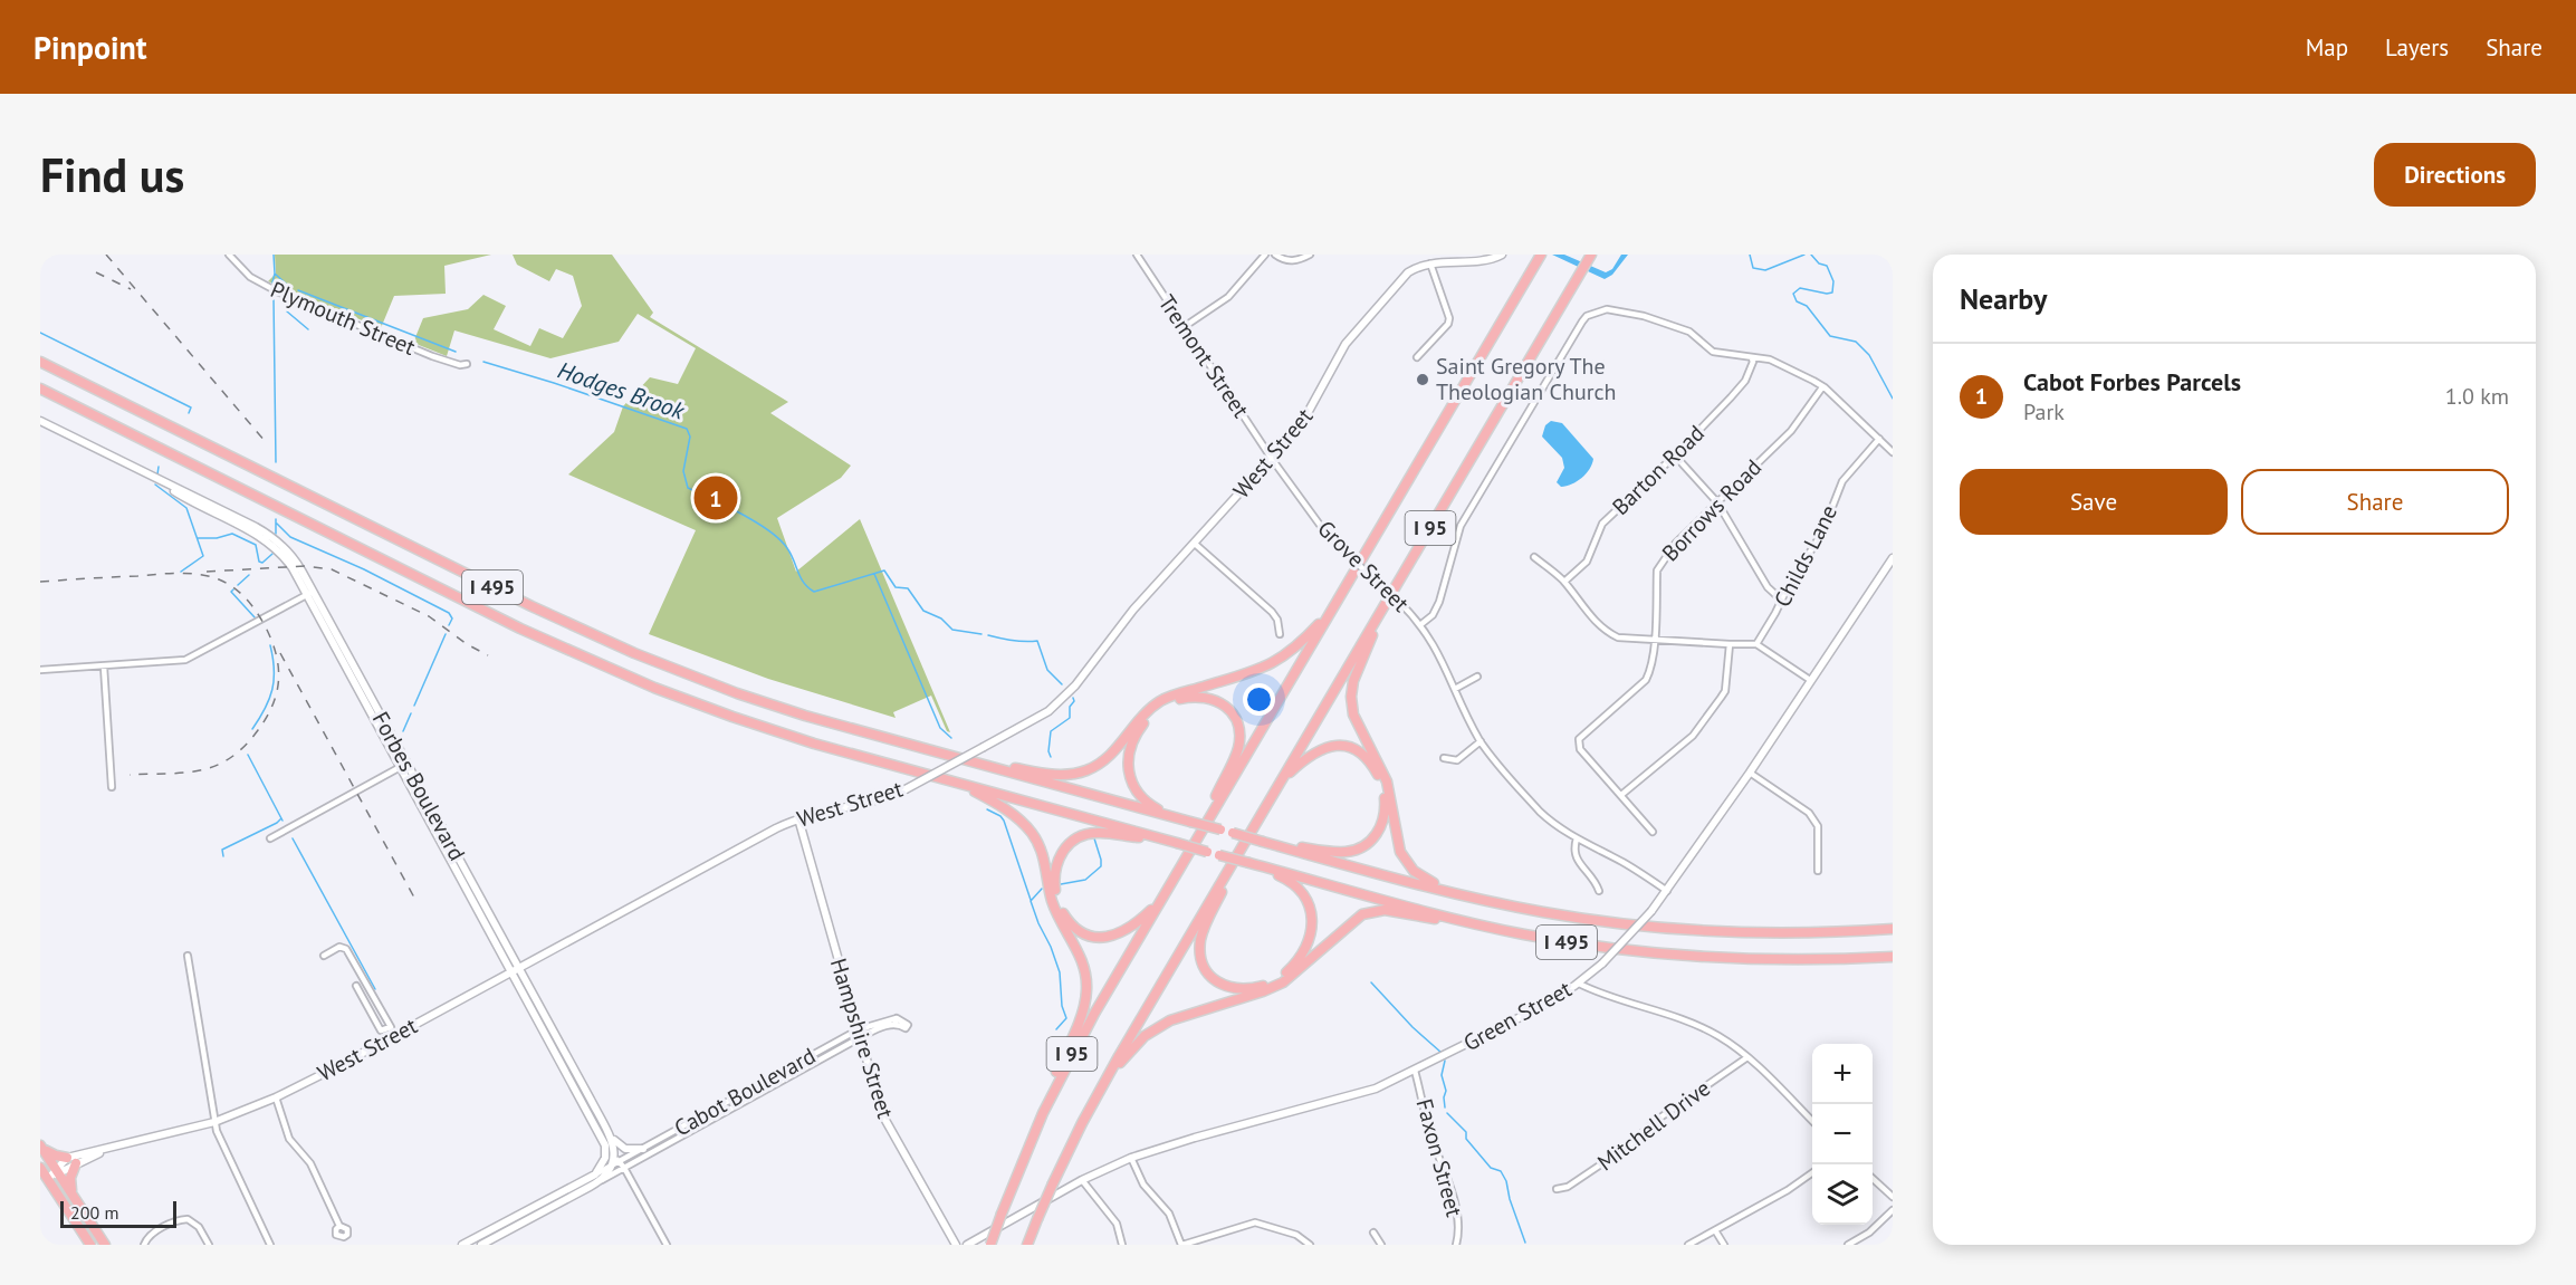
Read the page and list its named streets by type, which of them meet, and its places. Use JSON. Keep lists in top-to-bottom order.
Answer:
{
  "streets": {
    "highway": ["I 95", "I 495"],
    "street": [
      "Plymouth Street",
      "Tremont Street",
      "West Street",
      "Barton Road",
      "Borrows Road",
      "Childs Lane",
      "Grove Street",
      "Forbes Boulevard",
      "Green Street",
      "Hampshire Street",
      "Cabot Boulevard",
      "Mitchell Drive",
      "Faxon Street"
    ]
  },
  "crossings": [
    ["Tremont Street", "West Street"],
    ["Tremont Street", "Grove Street"],
    ["West Street", "Grove Street"],
    ["West Street", "Forbes Boulevard"],
    ["West Street", "Hampshire Street"],
    ["Grove Street", "Green Street"],
    ["Forbes Boulevard", "Cabot Boulevard"],
    ["Green Street", "Faxon Street"],
    ["Hampshire Street", "Cabot Boulevard"]
  ],
  "water": ["Hodges Brook"],
  "places": ["Saint Gregory The Theologian Church"],
  "scale_bar": "200 m",
  "page": {
    "header": "Pinpoint",
    "nav": ["Map", "Layers", "Share"],
    "buttons": [
      "Directions",
      ["Save", "Share"]
    ],
    "title": "Find us",
    "heading": "Nearby",
    "list": [
      {
        "mark": "1",
        "name": "Cabot Forbes Parcels",
        "note": "Park",
        "value": "1.0 km"
      }
    ],
    "pins": "1",
    "map_buttons": ["+", "−"],
    "scale": "200 m"
  }
}
